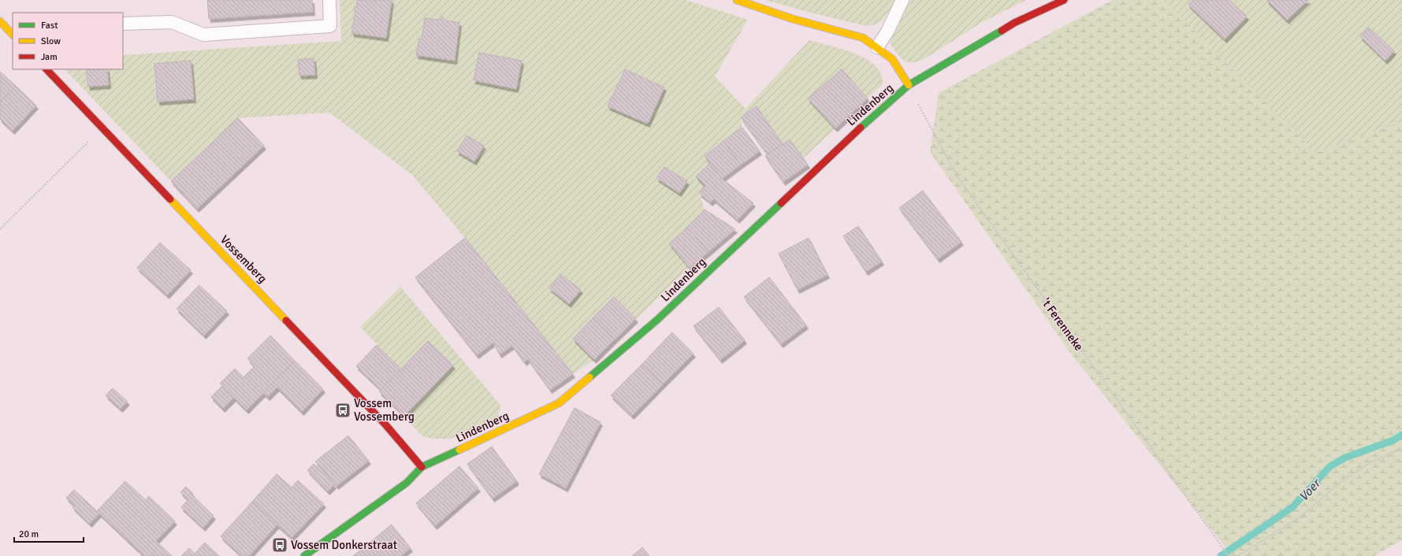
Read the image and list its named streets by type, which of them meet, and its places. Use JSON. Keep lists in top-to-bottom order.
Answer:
{
  "streets": {
    "street": ["Lindenberg", "Vossemberg"],
    "path": ["'t Ferenneke"]
  },
  "crossings": [
    ["Lindenberg", "Vossemberg"],
    ["Lindenberg", "'t Ferenneke"]
  ],
  "water": ["Voer"],
  "places": {
    "bus stop": ["Vossem Vossemberg", "Vossem Donkerstraat"]
  },
  "legend": ["Fast", "Slow", "Jam"],
  "scale_bar": "20 m"
}
